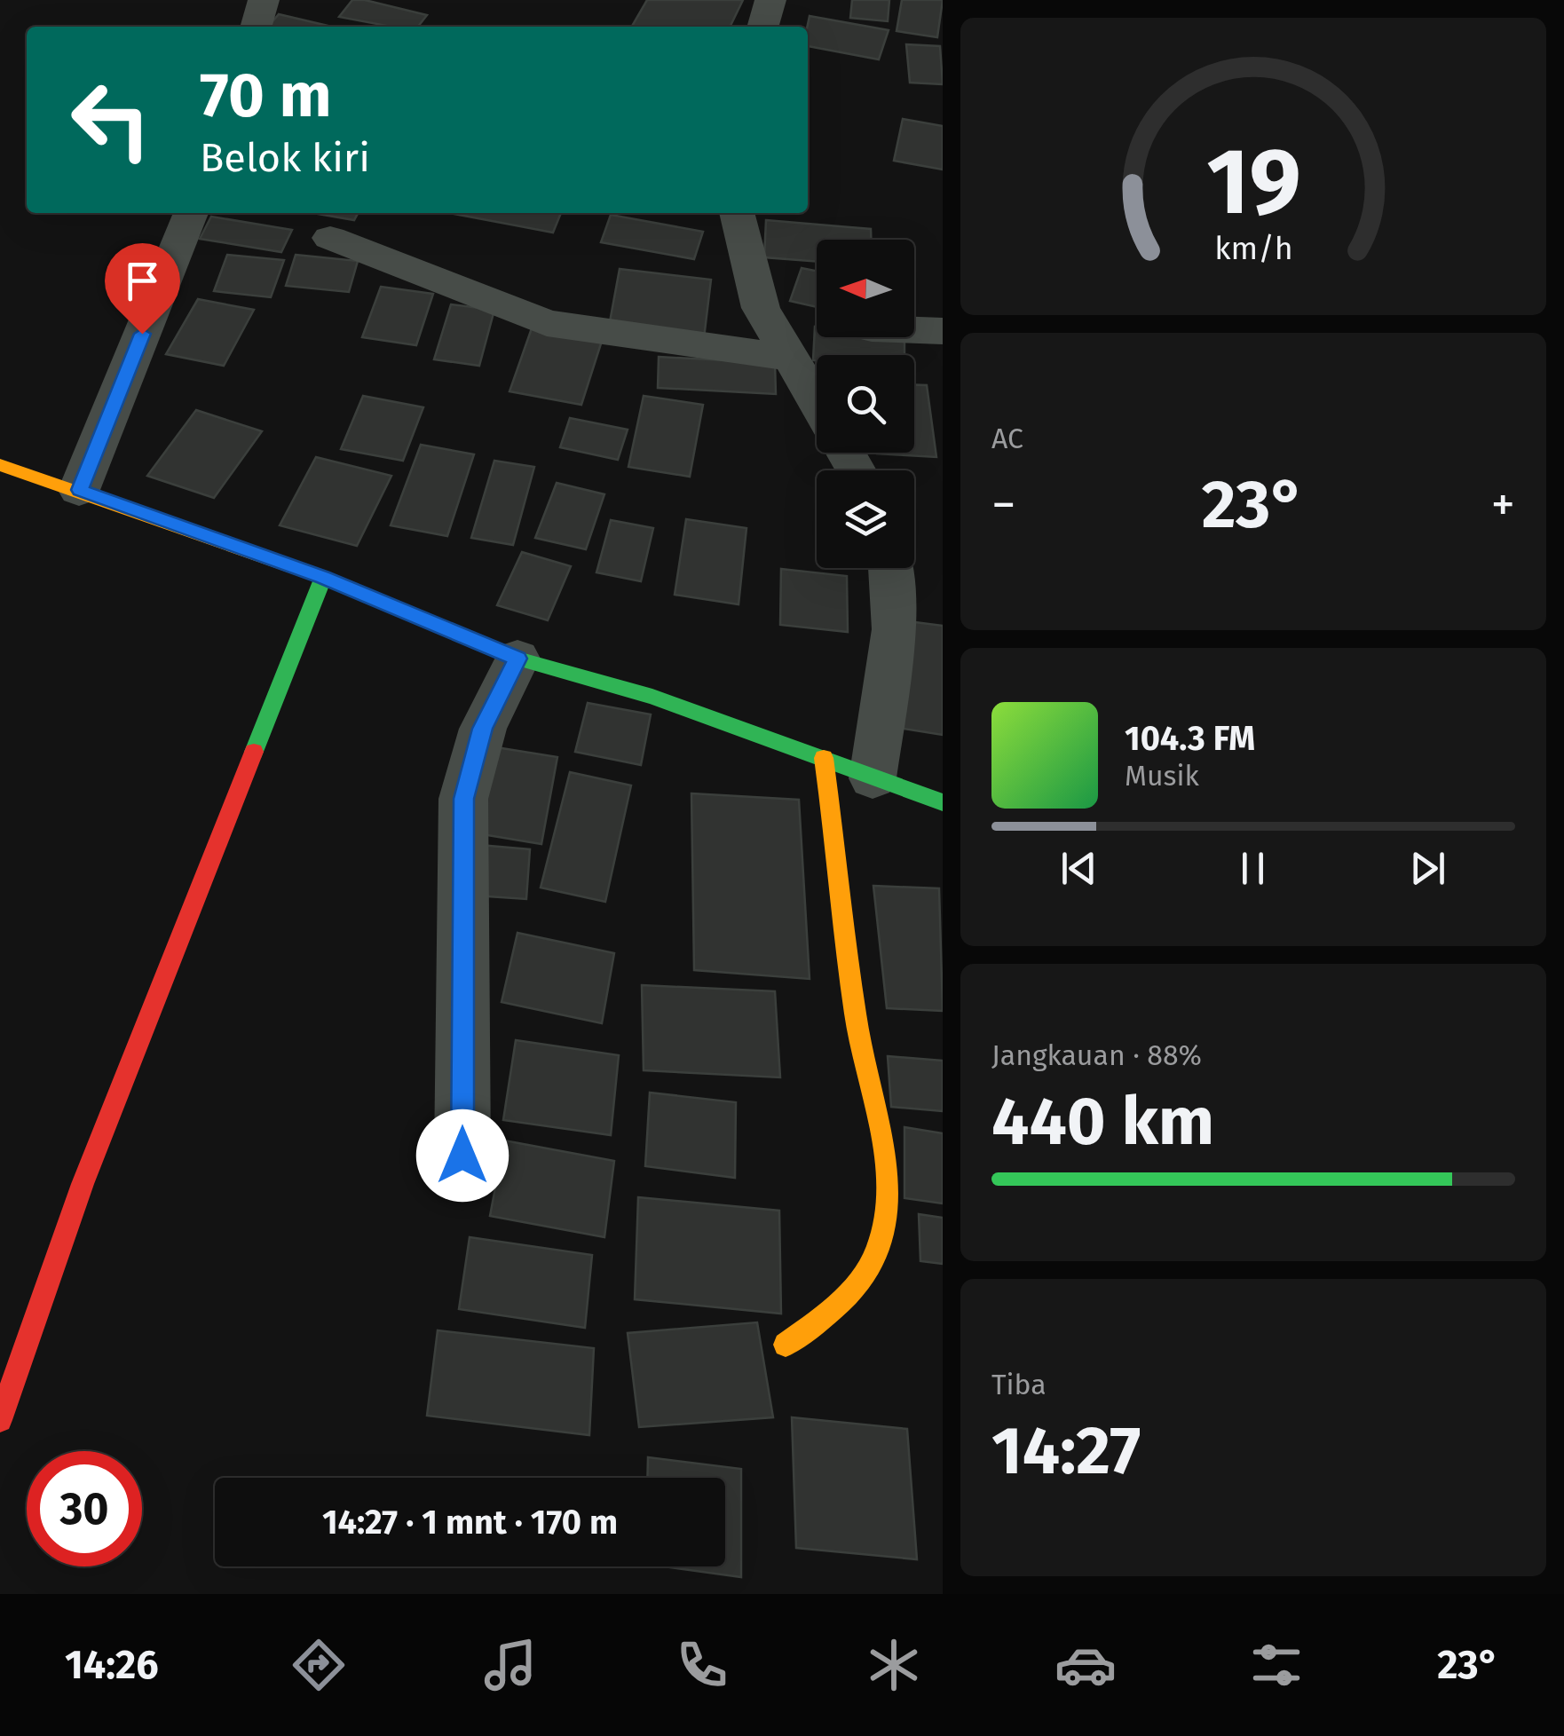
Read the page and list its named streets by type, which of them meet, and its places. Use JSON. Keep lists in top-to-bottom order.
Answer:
{
  "north": "left",
  "page": {
    "turn": ["70 m", "Belok kiri"],
    "tile": [
      "AC",
      ["Jangkauan · 88%", "440 km"],
      ["Tiba", "14:27"]
    ],
    "heat": ["−", "23°", "+"],
    "song": ["104.3 FM", "Musik"],
    "limit": "30",
    "trip": "14:27 · 1 mnt · 170 m",
    "tabs": ["14:26", "23°"],
    "gauge": ["19", "km/h"]
  }
}
